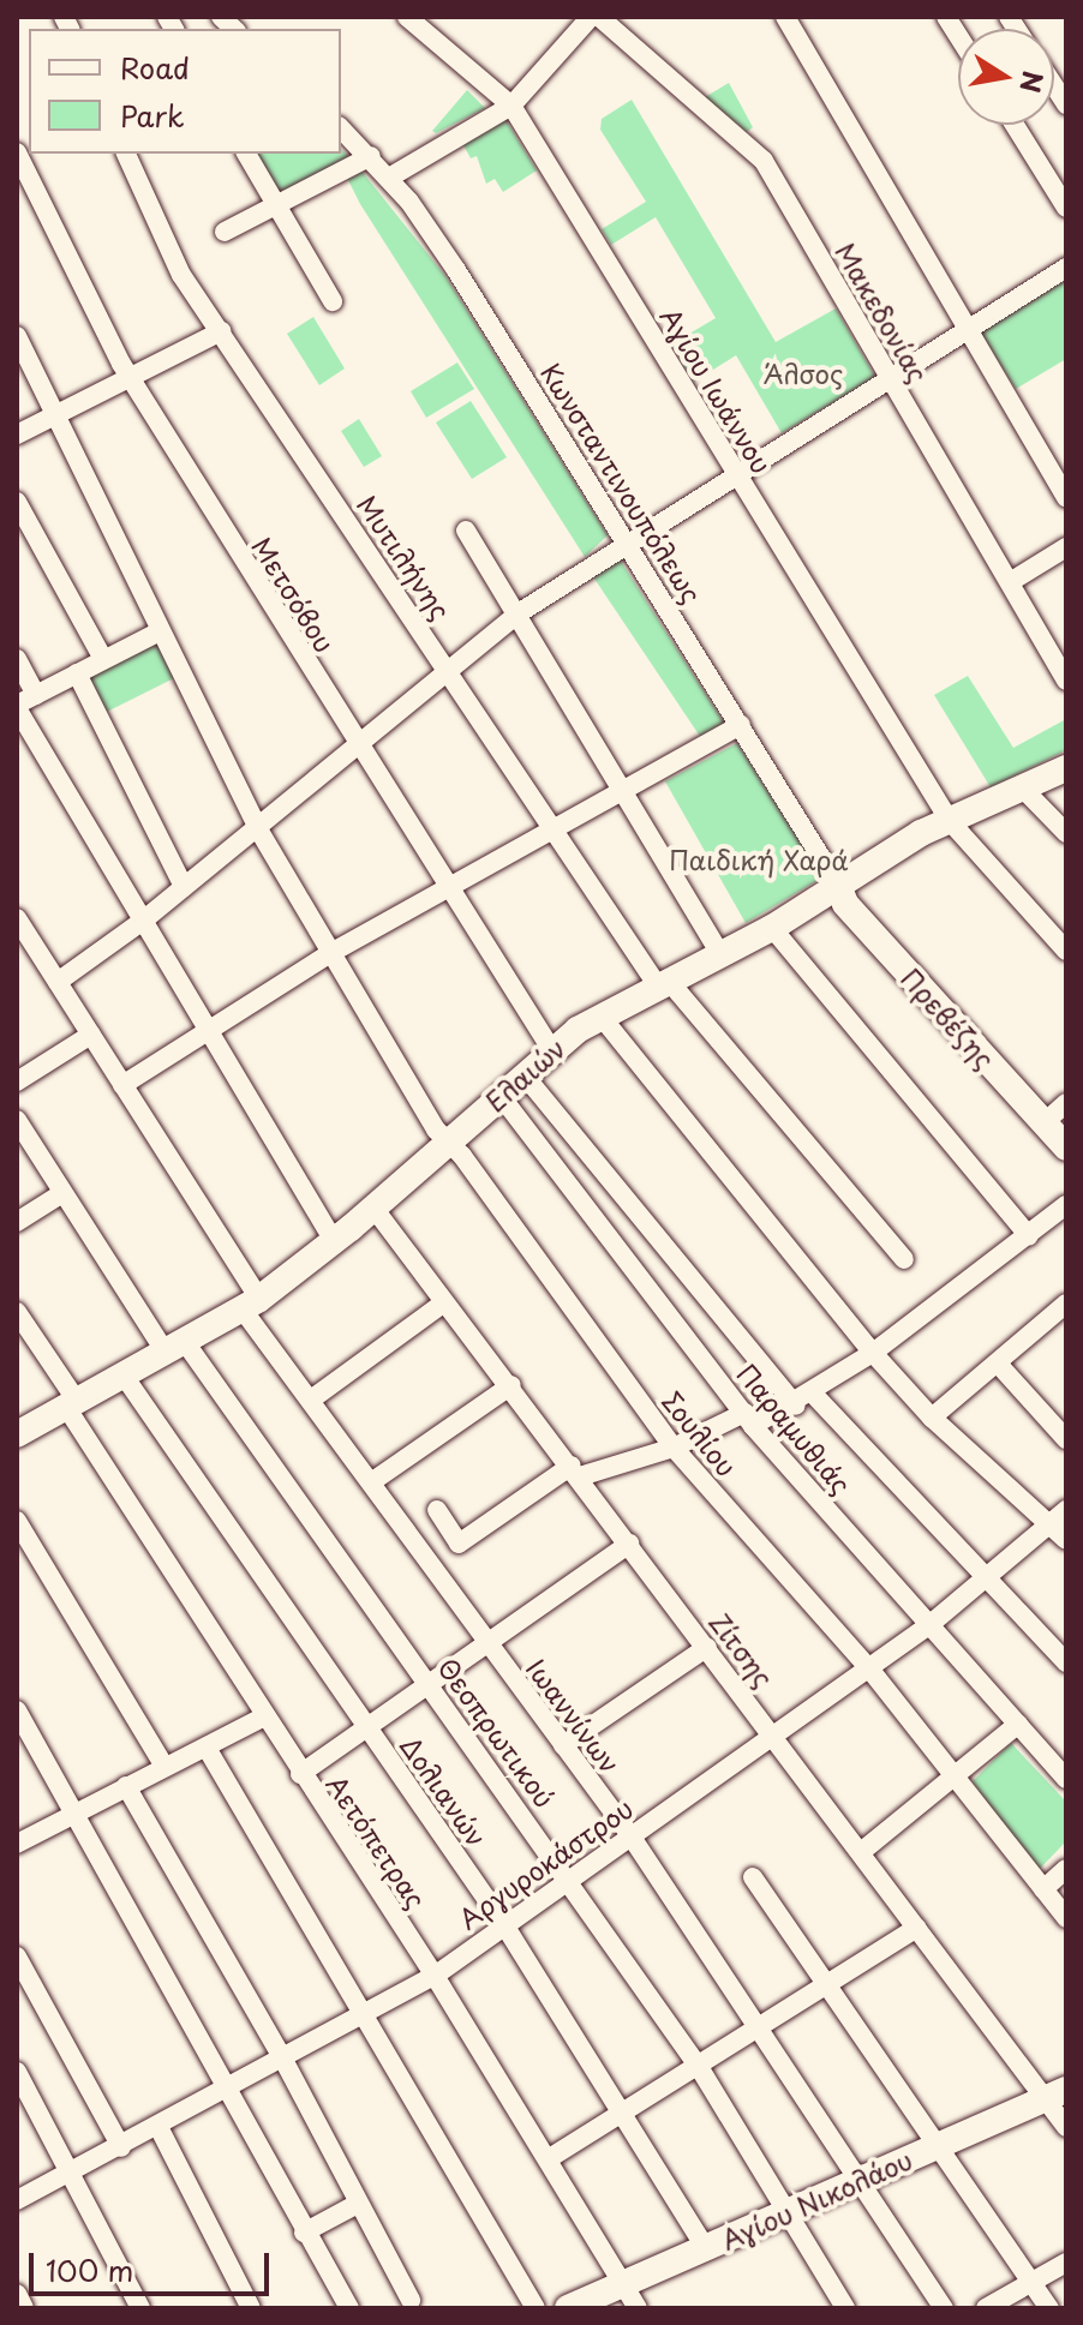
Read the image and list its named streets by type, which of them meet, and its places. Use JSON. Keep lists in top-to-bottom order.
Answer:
{
  "streets": {
    "street": [
      "Μακεδονίας",
      "Αγίου Ιωάννου",
      "Κωνσταντινουπόλεως",
      "Μυτιλήνης",
      "Μετσόβου",
      "Πρεβέζης",
      "Ελαιών",
      "Παραμυθιάς",
      "Σουλίου",
      "Ζίτσης",
      "Ιωαννίνων",
      "Θεσπρωτικού",
      "Δολιανών",
      "Αετόπετρας",
      "Αργυροκάστρου",
      "Αγίου Νικολάου"
    ]
  },
  "crossings": [
    ["Αγίου Ιωάννου", "Ελαιών"],
    ["Κωνσταντινουπόλεως", "Πρεβέζης"],
    ["Κωνσταντινουπόλεως", "Ελαιών"],
    ["Μυτιλήνης", "Ελαιών"],
    ["Μετσόβου", "Ελαιών"],
    ["Πρεβέζης", "Ελαιών"],
    ["Ελαιών", "Παραμυθιάς"],
    ["Ελαιών", "Σουλίου"],
    ["Ελαιών", "Ζίτσης"],
    ["Ελαιών", "Ιωαννίνων"],
    ["Ελαιών", "Θεσπρωτικού"],
    ["Ελαιών", "Δολιανών"],
    ["Ελαιών", "Αετόπετρας"],
    ["Παραμυθιάς", "Αργυροκάστρου"],
    ["Σουλίου", "Αργυροκάστρου"],
    ["Ζίτσης", "Αργυροκάστρου"],
    ["Ζίτσης", "Αγίου Νικολάου"],
    ["Ιωαννίνων", "Αργυροκάστρου"],
    ["Ιωαννίνων", "Αγίου Νικολάου"],
    ["Θεσπρωτικού", "Αργυροκάστρου"],
    ["Θεσπρωτικού", "Αγίου Νικολάου"],
    ["Δολιανών", "Αργυροκάστρου"],
    ["Δολιανών", "Αγίου Νικολάου"],
    ["Αετόπετρας", "Αργυροκάστρου"],
    ["Αετόπετρας", "Αγίου Νικολάου"]
  ],
  "parks": ["Άλσος", "Παιδική Χαρά"],
  "legend": ["Road", "Park"],
  "scale_bar": "100 m",
  "north": "right"
}
